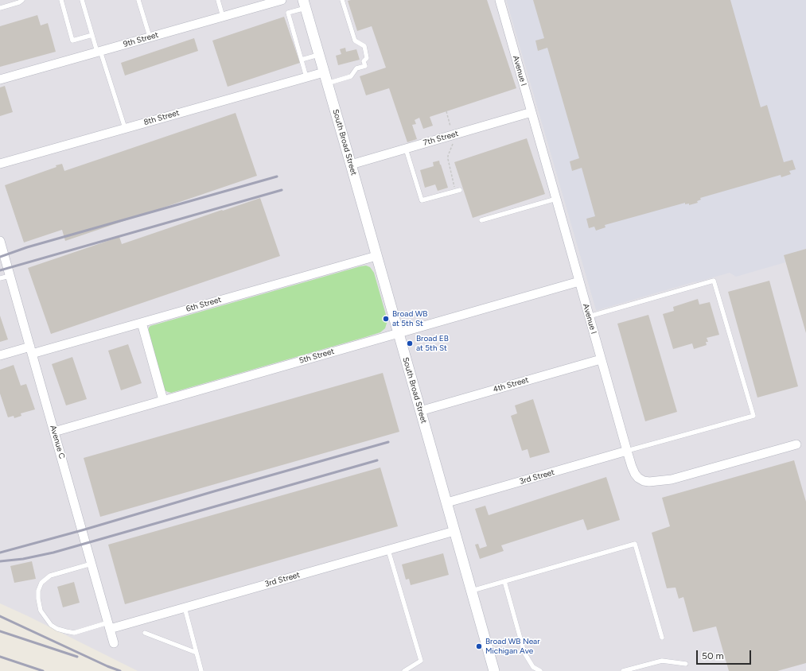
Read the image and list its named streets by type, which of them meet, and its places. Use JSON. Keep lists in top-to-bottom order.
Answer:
{
  "streets": {
    "street": [
      "9th Street",
      "Avenue I",
      "8th Street",
      "7th Street",
      "South Broad Street",
      "6th Street",
      "5th Street",
      "4th Street",
      "Avenue C",
      "3rd Street"
    ]
  },
  "crossings": [
    ["Avenue I", "7th Street"],
    ["Avenue I", "5th Street"],
    ["Avenue I", "4th Street"],
    ["Avenue I", "3rd Street"],
    ["8th Street", "South Broad Street"],
    ["7th Street", "South Broad Street"],
    ["South Broad Street", "6th Street"],
    ["South Broad Street", "5th Street"],
    ["South Broad Street", "4th Street"],
    ["South Broad Street", "3rd Street"],
    ["6th Street", "Avenue C"],
    ["5th Street", "Avenue C"],
    ["Avenue C", "3rd Street"]
  ],
  "places": ["Broad WB at 5th St", "Broad EB at 5th St", "Broad WB Near Michigan Ave"],
  "scale_bar": "50 m"
}
